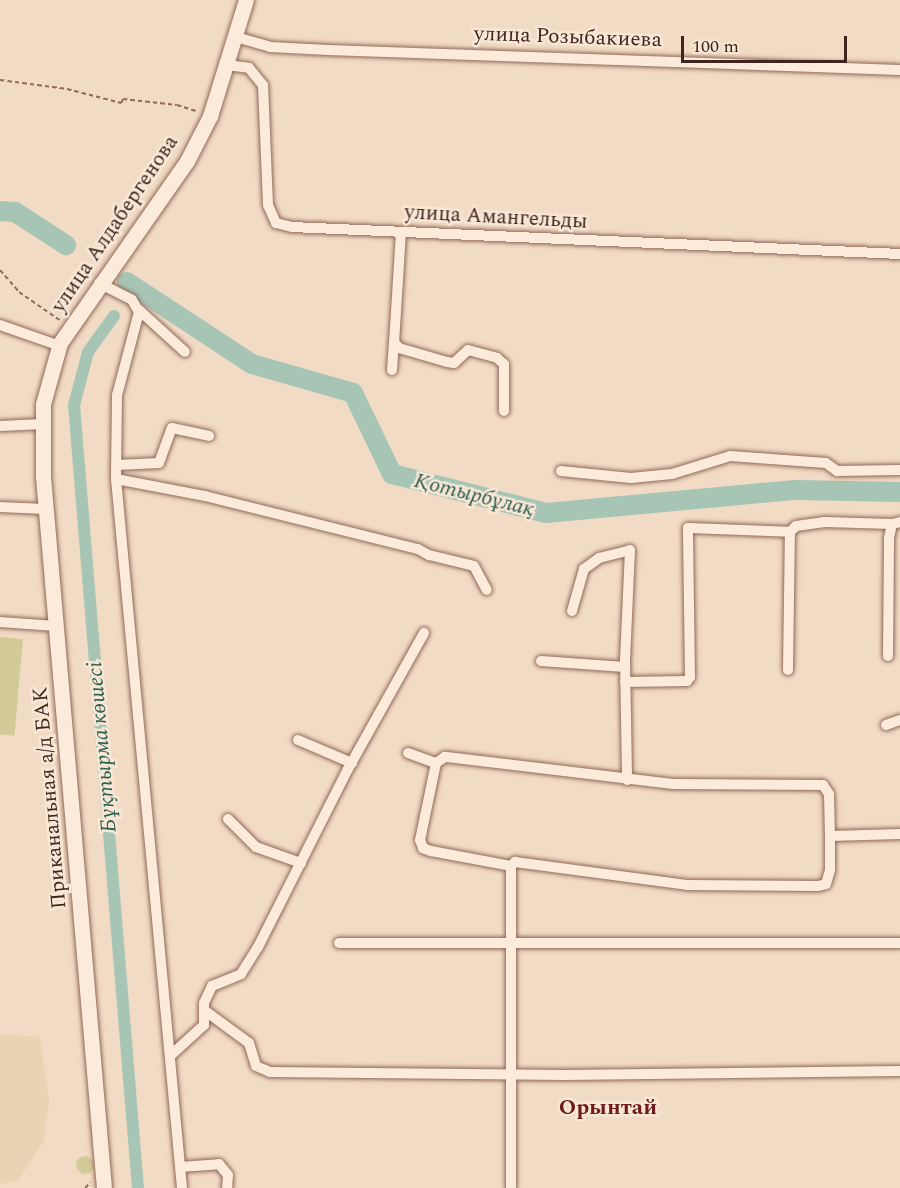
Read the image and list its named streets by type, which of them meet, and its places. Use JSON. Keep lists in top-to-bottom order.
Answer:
{
  "streets": {
    "main road": ["улица Алдабергенова", "Приканальная а/д БАК"],
    "street": ["улица Розыбакиева", "улица Амангельды"]
  },
  "crossings": [
    ["улица Розыбакиева", "улица Алдабергенова"],
    ["улица Амангельды", "улица Алдабергенова"],
    ["улица Алдабергенова", "Приканальная а/д БАК"]
  ],
  "districts": ["Орынтай"],
  "water": ["Қотырбұлақ", "Бұқтырма көшесі"],
  "scale_bar": "100 m"
}
